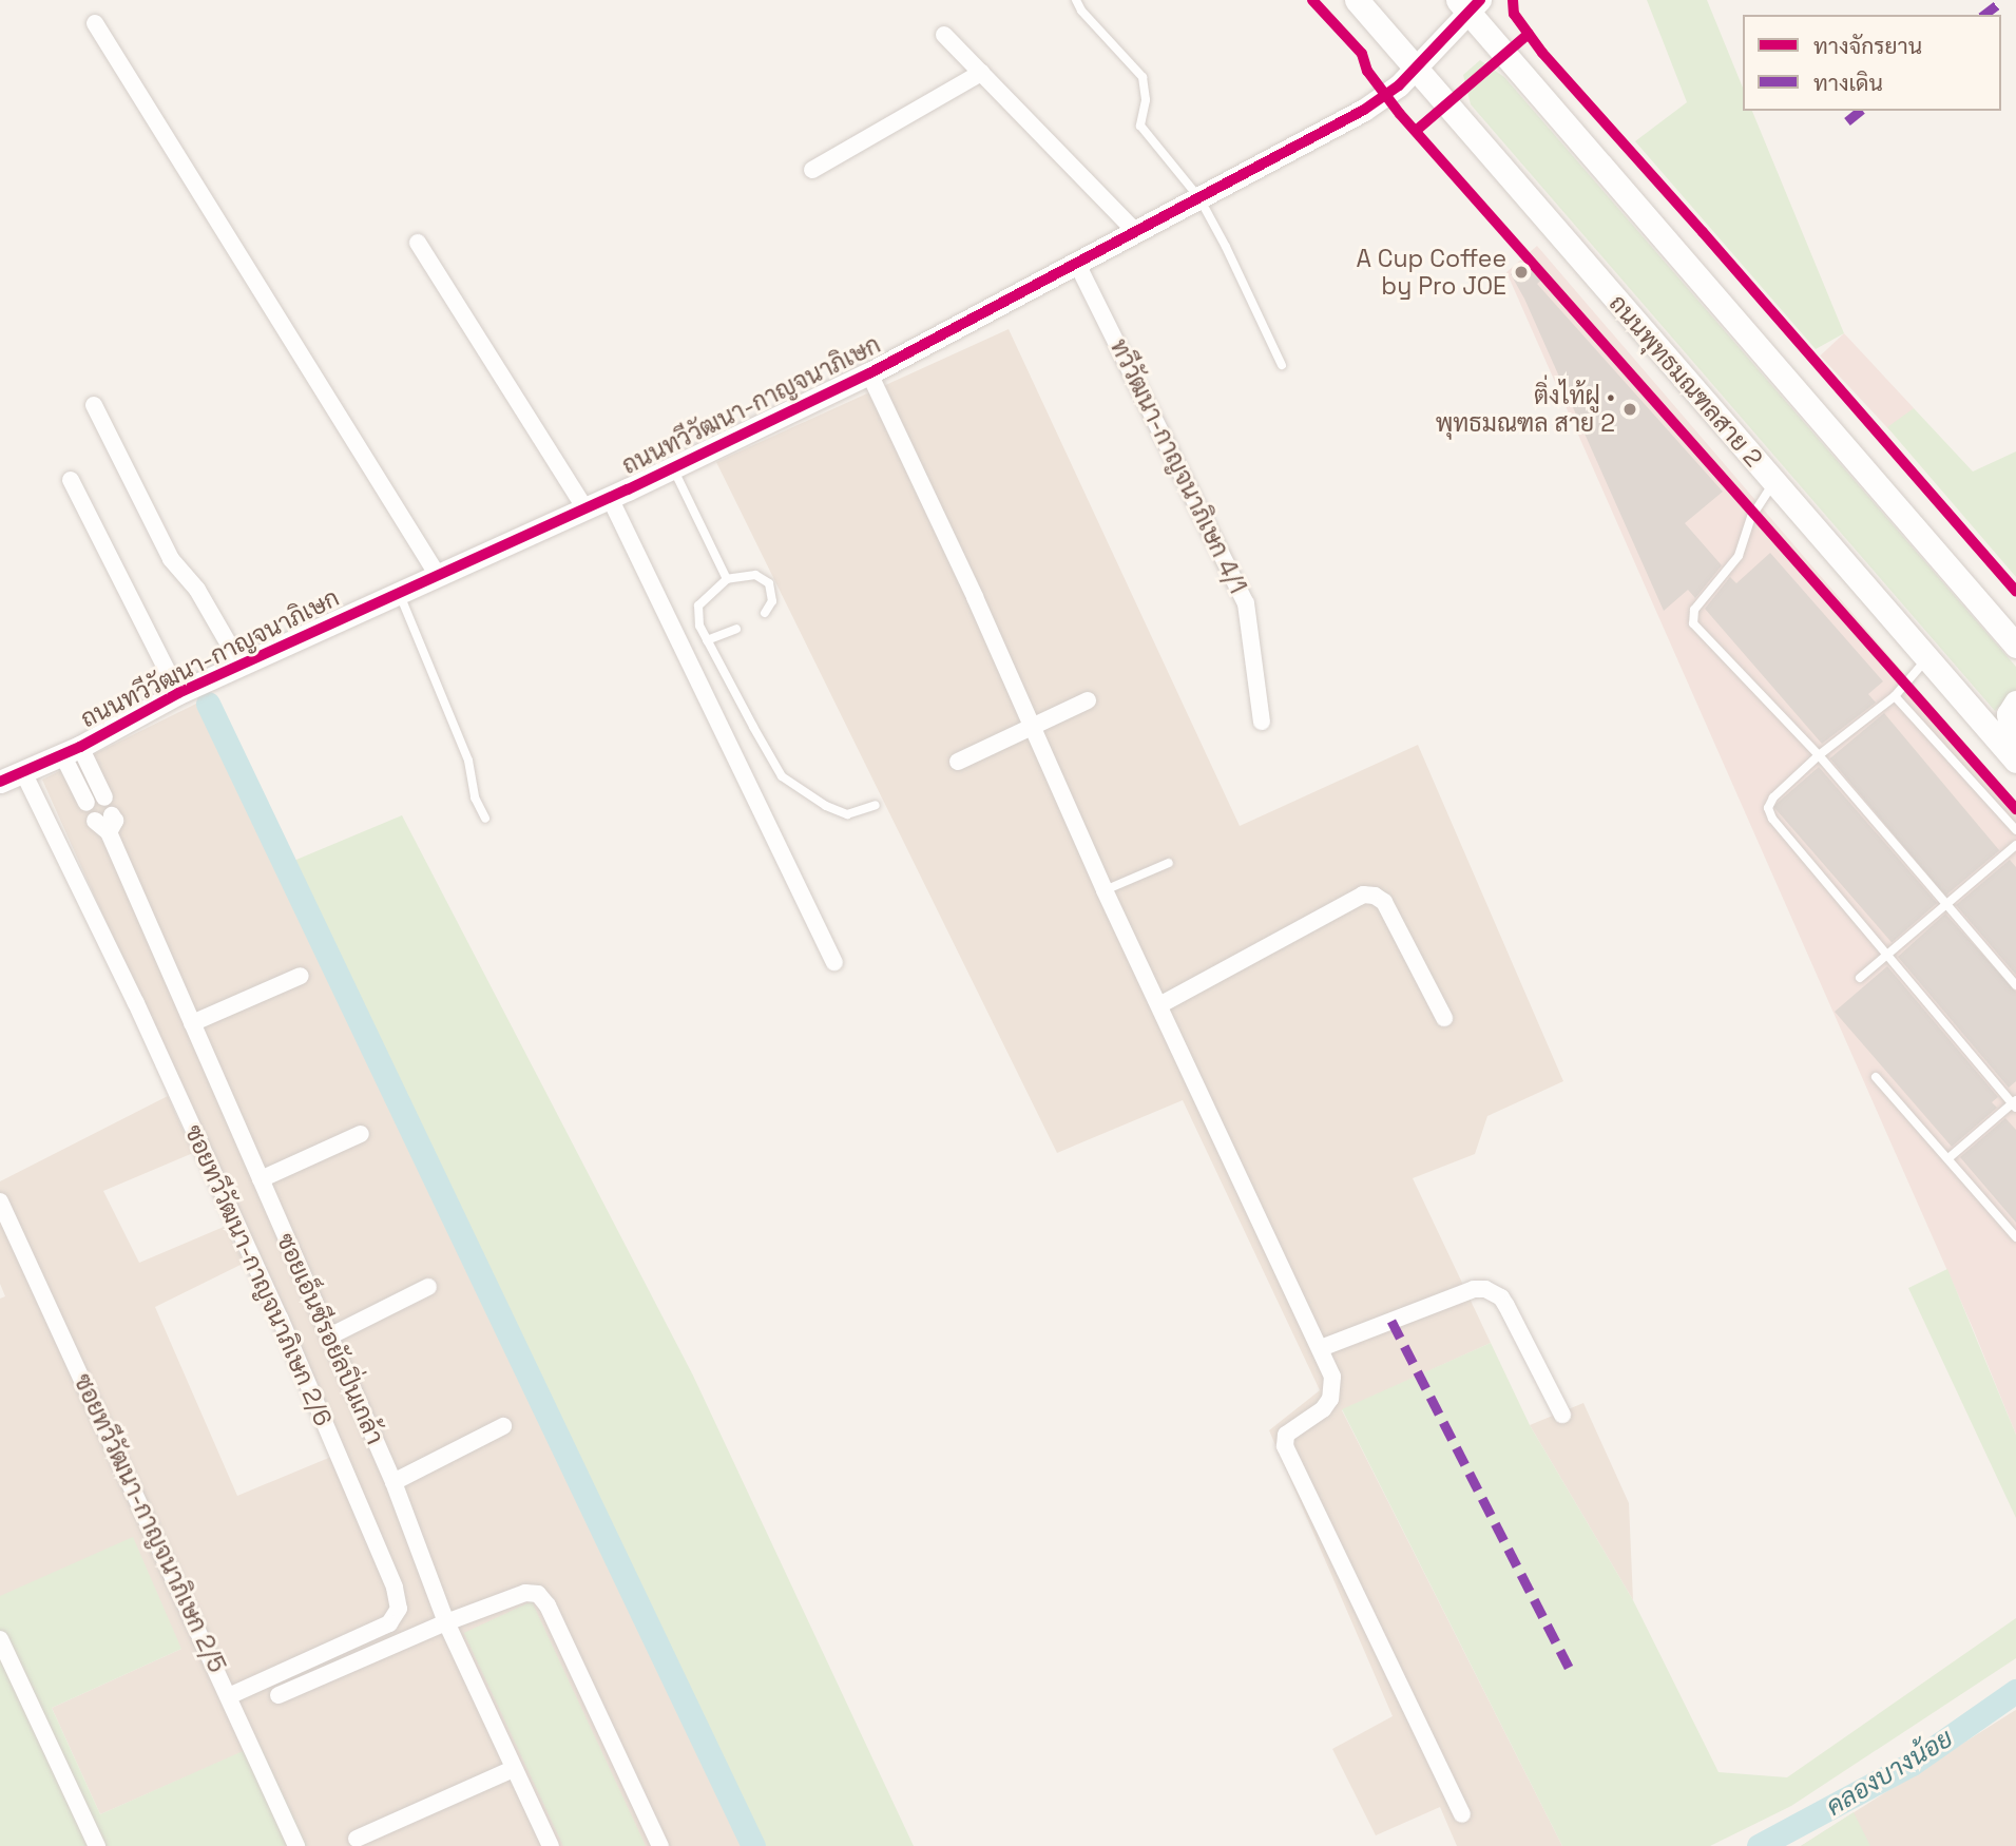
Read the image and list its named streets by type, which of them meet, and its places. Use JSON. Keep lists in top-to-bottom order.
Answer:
{
  "streets": {
    "main road": ["ถนนพุทธมณฑลสาย 2"],
    "street": [
      "ถนนทวีวัฒนา-กาญจนาภิเษก",
      "ทวีวัฒนา-กาญจนาภิเษก 4/1",
      "ซอยทวีวัฒนา-กาญจนาภิเษก 2/6",
      "ซอยเอ็นซีรอยัลปิ่นเกล้า",
      "ซอยทวีวัฒนา-กาญจนาภิเษก 2/5"
    ]
  },
  "crossings": [
    ["ถนนพุทธมณฑลสาย 2", "ถนนทวีวัฒนา-กาญจนาภิเษก"],
    ["ถนนทวีวัฒนา-กาญจนาภิเษก", "ทวีวัฒนา-กาญจนาภิเษก 4/1"],
    ["ถนนทวีวัฒนา-กาญจนาภิเษก", "ซอยทวีวัฒนา-กาญจนาภิเษก 2/6"],
    ["ซอยทวีวัฒนา-กาญจนาภิเษก 2/6", "ซอยทวีวัฒนา-กาญจนาภิเษก 2/5"]
  ],
  "water": ["คลองบางน้อย"],
  "places": ["A Cup Coffee by Pro JOE", "ติ่งไท้ฝู • พุทธมณฑล สาย 2"],
  "legend": ["ทางจักรยาน", "ทางเดิน"]
}
